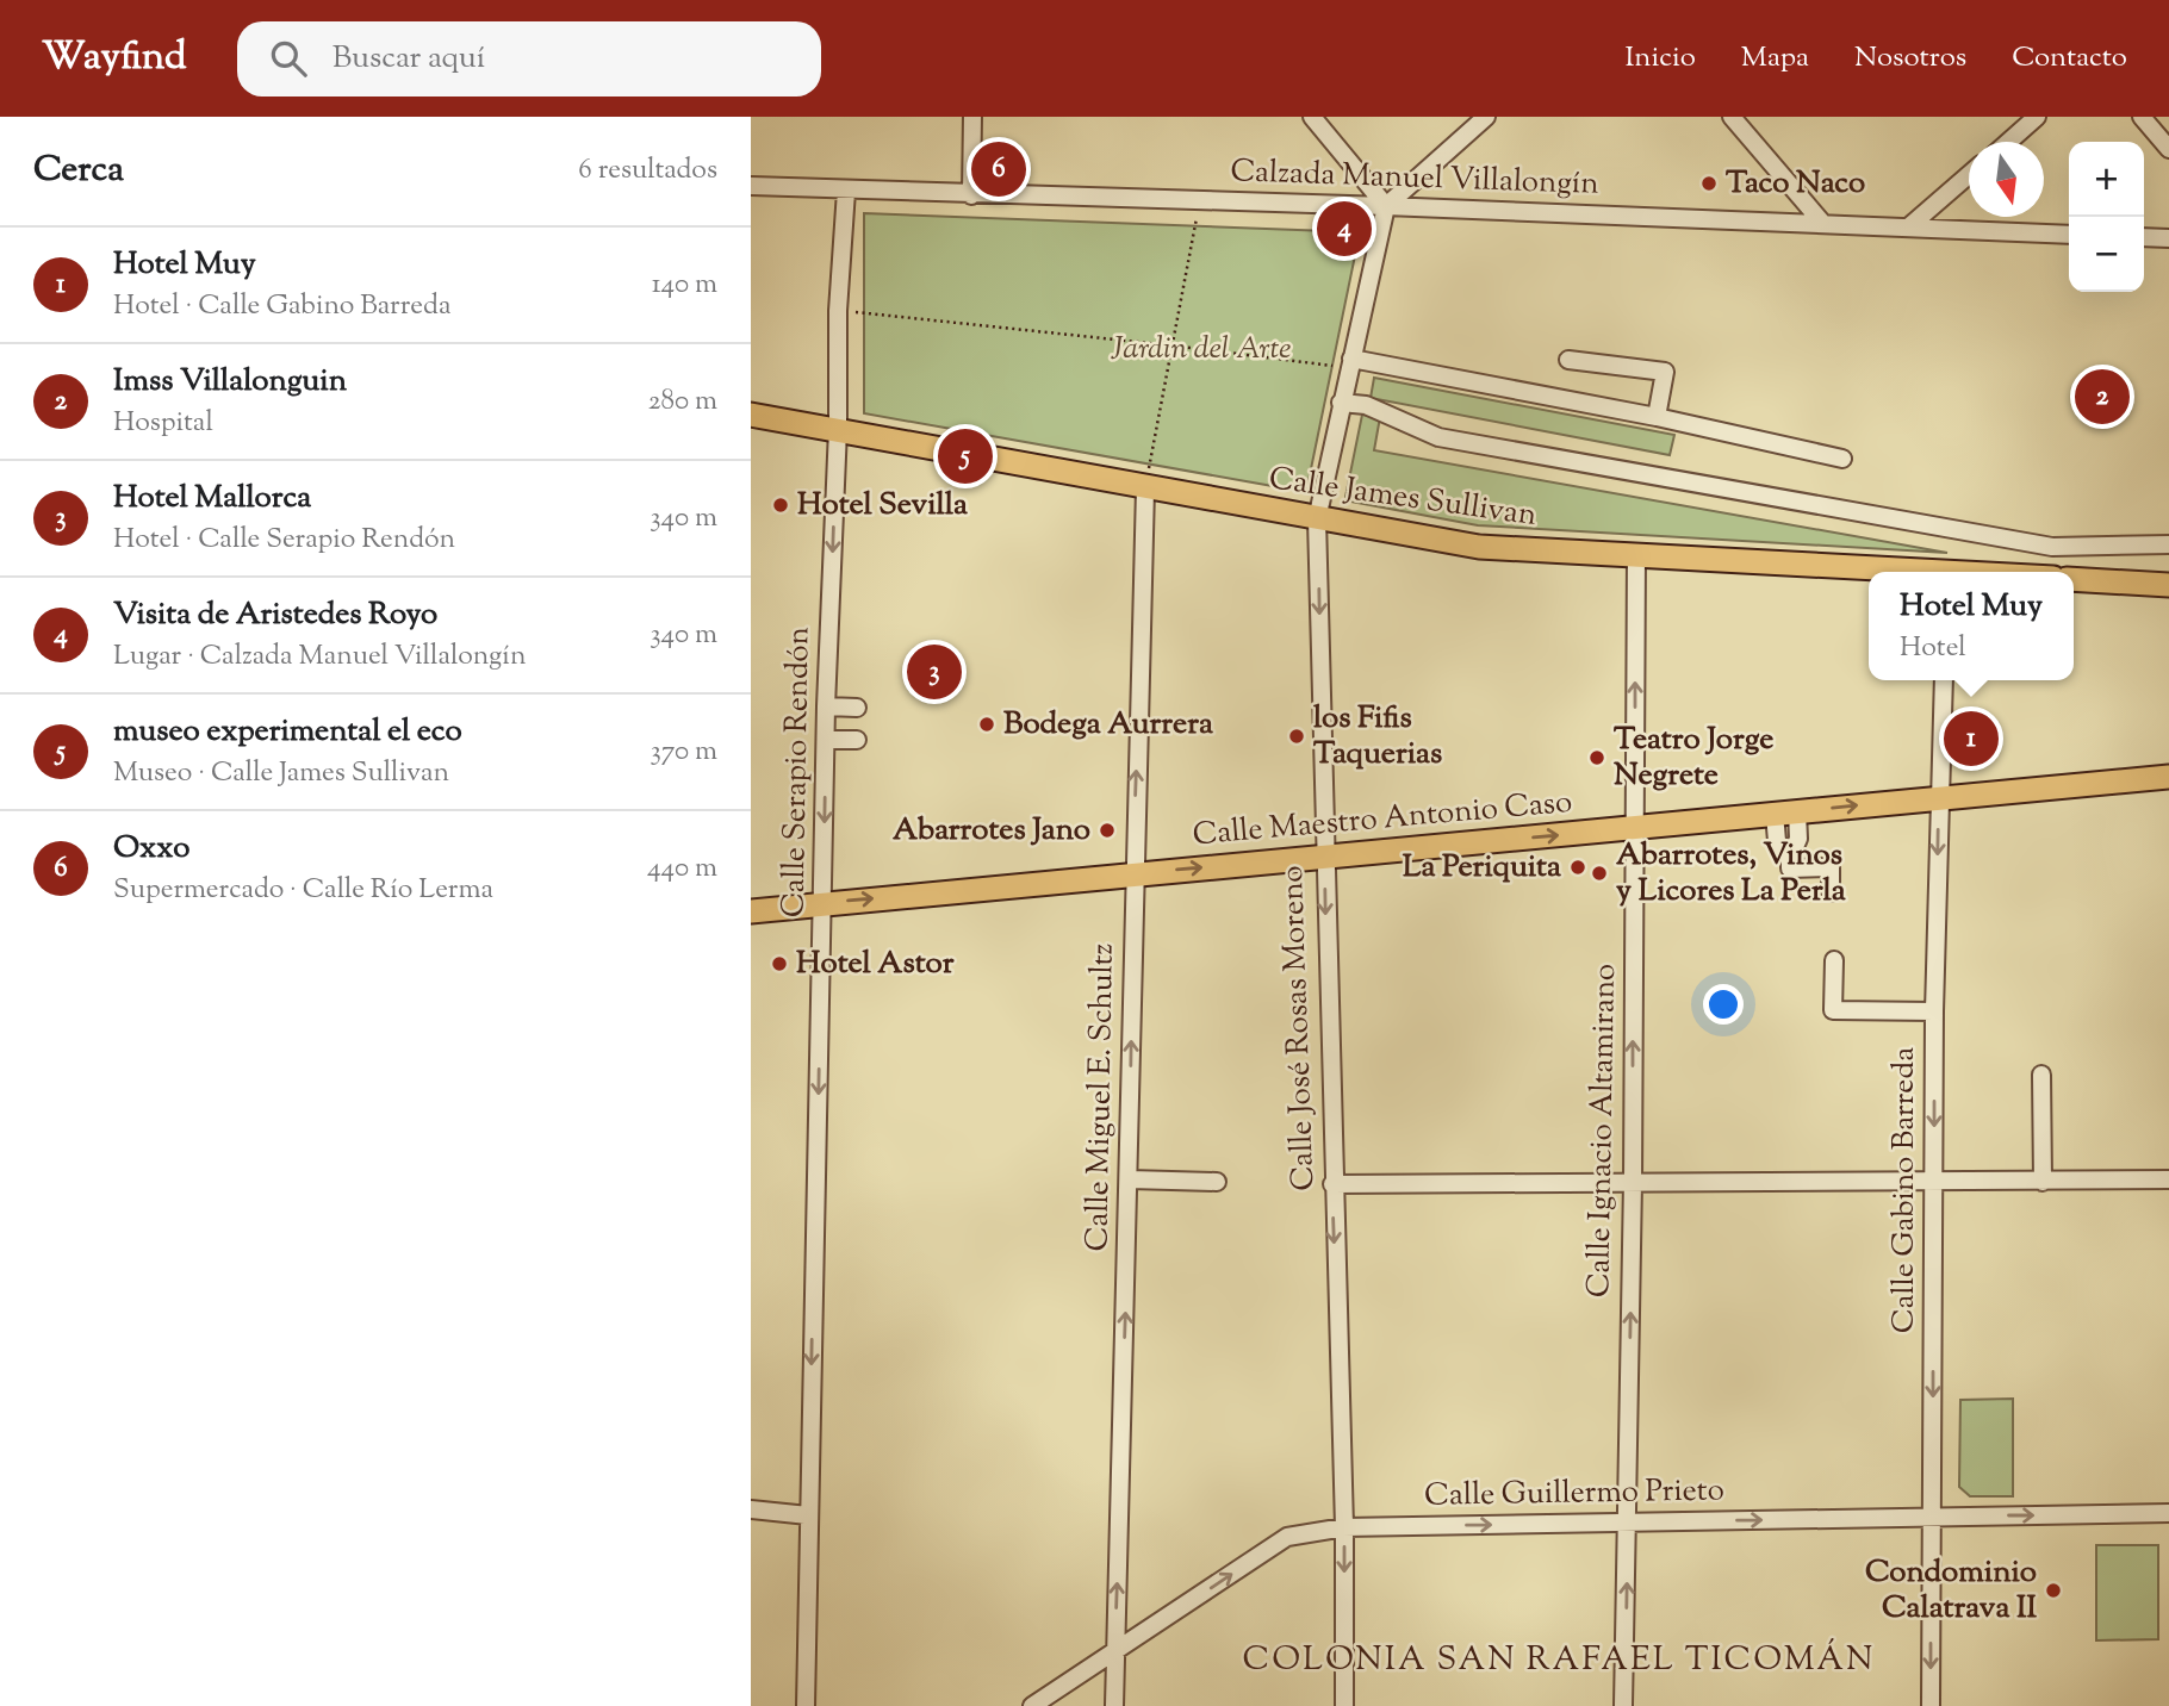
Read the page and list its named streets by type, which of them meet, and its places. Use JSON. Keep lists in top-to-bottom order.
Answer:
{
  "streets": {
    "main road": ["Calle James Sullivan", "Calle Maestro Antonio Caso"],
    "street": [
      "Calzada Manuel Villalongín",
      "Calle Serapio Rendón",
      "Calle José Rosas Moreno",
      "Calle Miguel E. Schultz",
      "Calle Ignacio Altamirano",
      "Calle Gabino Barreda",
      "Calle Guillermo Prieto"
    ]
  },
  "crossings": [
    ["Calzada Manuel Villalongín", "Calle Serapio Rendón"],
    ["Calzada Manuel Villalongín", "Calle José Rosas Moreno"],
    ["Calle James Sullivan", "Calle Serapio Rendón"],
    ["Calle James Sullivan", "Calle José Rosas Moreno"],
    ["Calle James Sullivan", "Calle Miguel E. Schultz"],
    ["Calle James Sullivan", "Calle Ignacio Altamirano"],
    ["Calle Serapio Rendón", "Calle Maestro Antonio Caso"],
    ["Calle Maestro Antonio Caso", "Calle José Rosas Moreno"],
    ["Calle Maestro Antonio Caso", "Calle Miguel E. Schultz"],
    ["Calle Maestro Antonio Caso", "Calle Ignacio Altamirano"],
    ["Calle Maestro Antonio Caso", "Calle Gabino Barreda"],
    ["Calle José Rosas Moreno", "Calle Guillermo Prieto"],
    ["Calle Miguel E. Schultz", "Calle Guillermo Prieto"],
    ["Calle Ignacio Altamirano", "Calle Guillermo Prieto"],
    ["Calle Gabino Barreda", "Calle Guillermo Prieto"]
  ],
  "one_way": [
    "Calle Serapio Rendón",
    "Calle Maestro Antonio Caso",
    "Calle José Rosas Moreno",
    "Calle Miguel E. Schultz",
    "Calle Ignacio Altamirano",
    "Calle Gabino Barreda",
    "Calle Guillermo Prieto"
  ],
  "districts": ["COLONIA SAN RAFAEL TICOMÁN"],
  "parks": ["Jardin del Arte"],
  "places": [
    "Taco Naco",
    "Hotel Sevilla",
    "Bodega Aurrera",
    "los Fifis Taquerias",
    "Teatro Jorge Negrete",
    "Abarrotes Jano",
    "La Periquita",
    "Abarrotes, Vinos y Licores La Perla",
    "Hotel Astor",
    "Condominio Calatrava II"
  ],
  "north": "bottom",
  "page": {
    "header": "Wayfind",
    "search": "Buscar aquí",
    "nav": [
      "Inicio",
      "Mapa",
      "Nosotros",
      "Contacto"
    ],
    "heading": ["Cerca", "6 resultados"],
    "pins": [
      "6",
      "4",
      "2",
      "5",
      "3",
      "1"
    ],
    "map_buttons": ["+", "−"],
    "list": [
      {
        "mark": "1",
        "name": "Hotel Muy",
        "note": "Hotel · Calle Gabino Barreda",
        "value": "140 m"
      },
      {
        "mark": "2",
        "name": "Imss Villalonguin",
        "note": "Hospital",
        "value": "280 m"
      },
      {
        "mark": "3",
        "name": "Hotel Mallorca",
        "note": "Hotel · Calle Serapio Rendón",
        "value": "340 m"
      },
      {
        "mark": "4",
        "name": "Visita de Aristedes Royo",
        "note": "Lugar · Calzada Manuel Villalongín",
        "value": "340 m"
      },
      {
        "mark": "5",
        "name": "museo experimental el eco",
        "note": "Museo · Calle James Sullivan",
        "value": "370 m"
      },
      {
        "mark": "6",
        "name": "Oxxo",
        "note": "Supermercado · Calle Río Lerma",
        "value": "440 m"
      }
    ],
    "popup": ["Hotel Muy", "Hotel"]
  }
}
